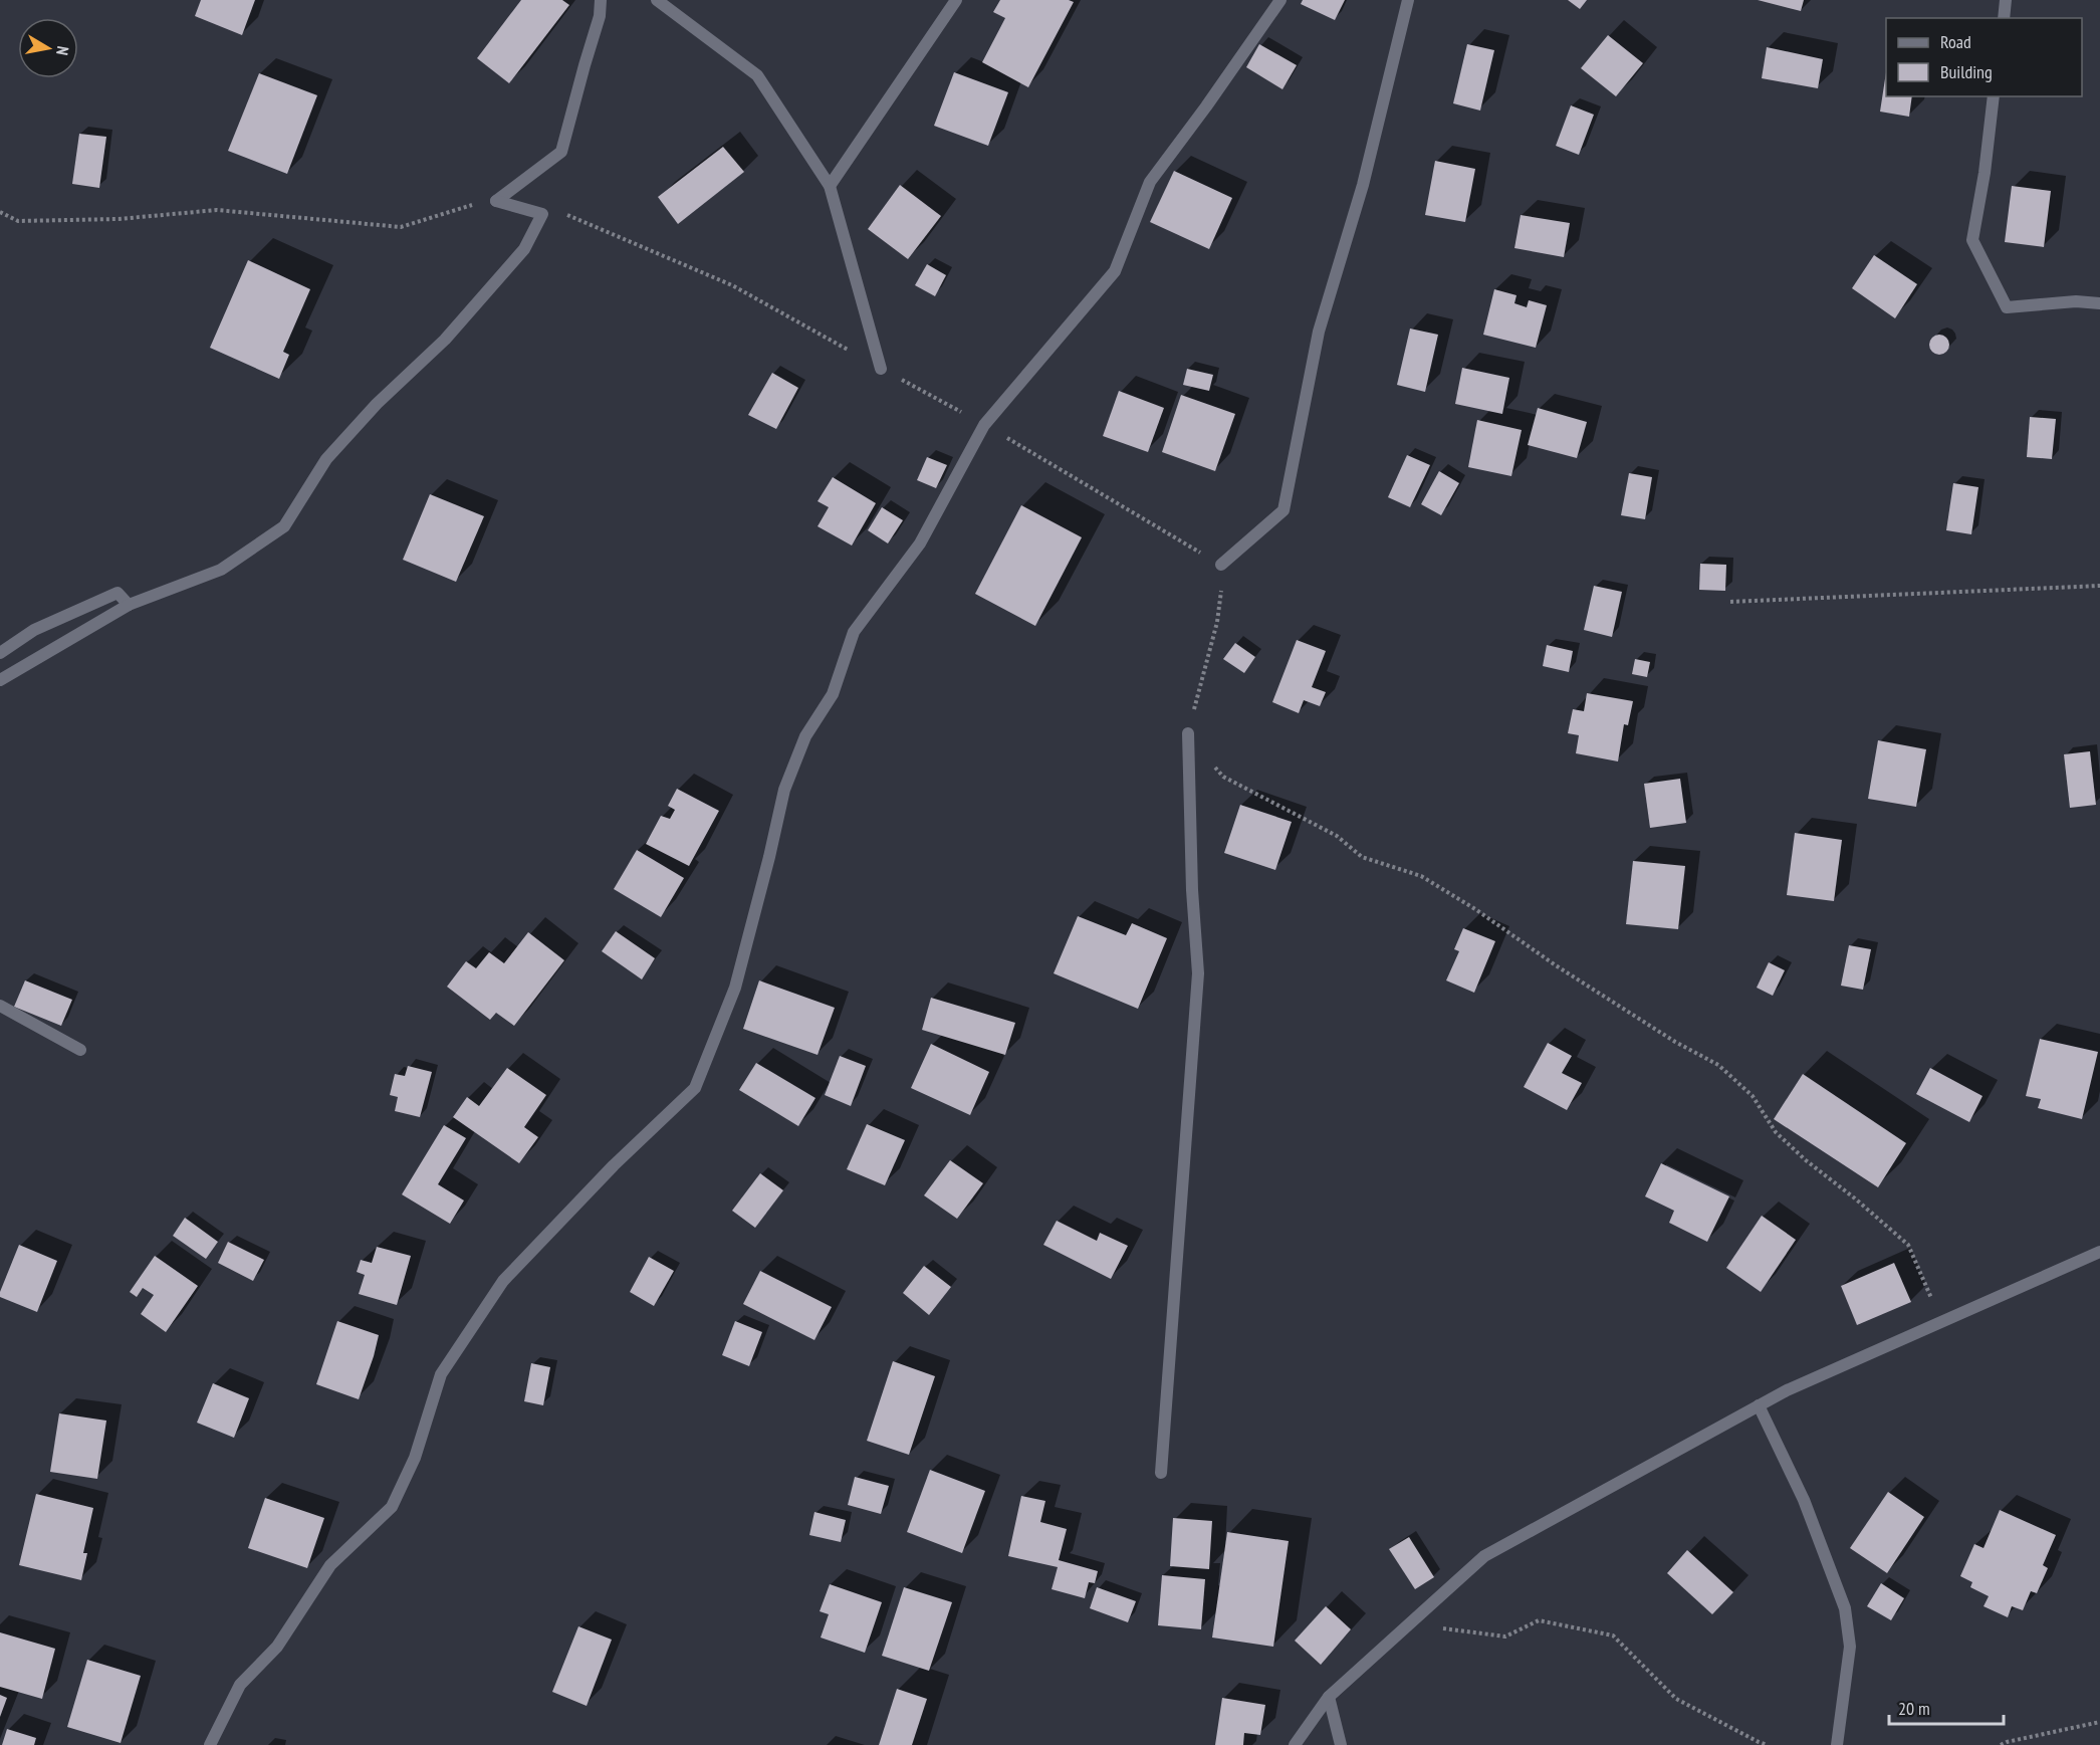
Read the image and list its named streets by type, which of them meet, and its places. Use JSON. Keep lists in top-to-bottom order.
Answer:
{
  "legend": ["Road", "Building"],
  "scale_bar": "20 m",
  "north": "right"
}
